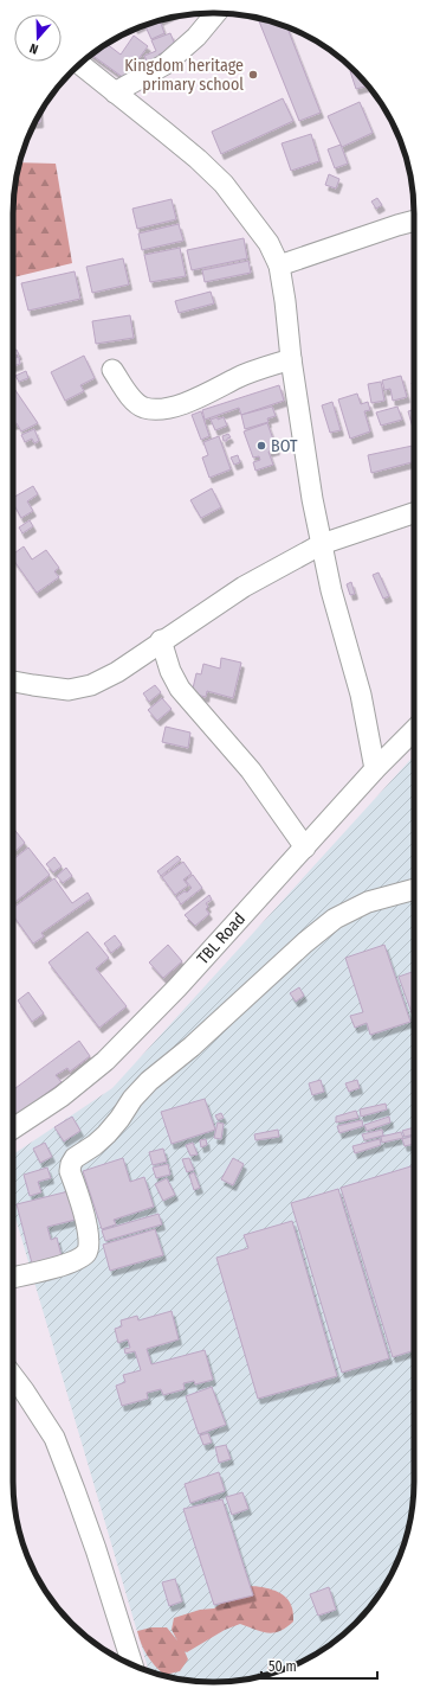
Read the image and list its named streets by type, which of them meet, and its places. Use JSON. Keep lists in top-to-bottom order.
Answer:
{
  "streets": {
    "street": ["TBL Road"]
  },
  "places": ["Kingdom heritage primary school", "BOT"],
  "scale_bar": "50 m",
  "north": "bottom"
}
